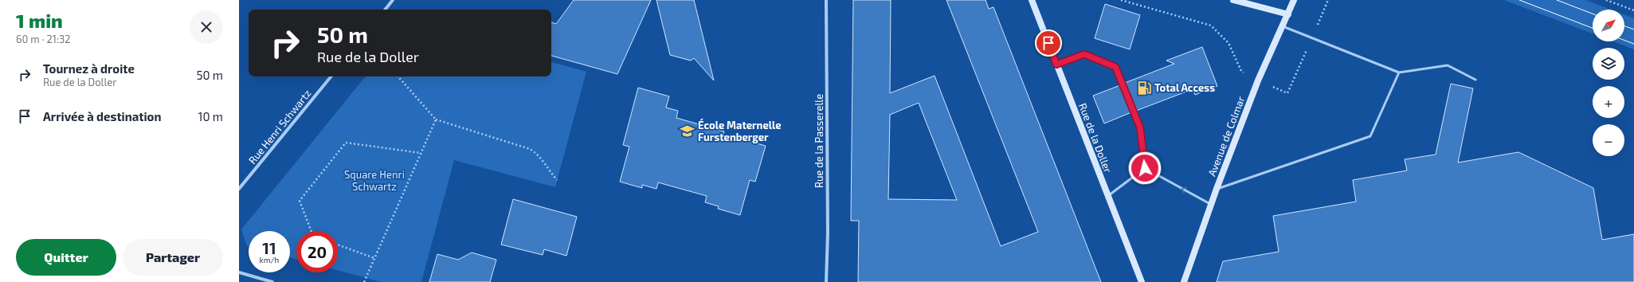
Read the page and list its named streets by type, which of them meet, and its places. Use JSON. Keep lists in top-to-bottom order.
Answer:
{
  "streets": {
    "main road": ["Avenue de Colmar", "Rue de la Doller"],
    "street": ["Rue Henri Schwartz", "Rue de la Passerelle"]
  },
  "parks": ["Square Henri Schwartz"],
  "places": {
    "fuel station": ["Total Access"],
    "school or university": ["École Maternelle Furstenberger"]
  },
  "north": "top right",
  "page": {
    "heading": ["1 min", "60 m · 21:32"],
    "map_buttons": ["+", "−"],
    "turn": ["50 m", "Rue de la Doller"],
    "list": [
      {
        "name": "Tournez à droite",
        "note": "Rue de la Doller",
        "value": "50 m"
      },
      {
        "name": "Arrivée à destination",
        "value": "10 m"
      }
    ],
    "speed": "11 km/h",
    "limit": "20",
    "buttons": ["Quitter", "Partager"]
  }
}
